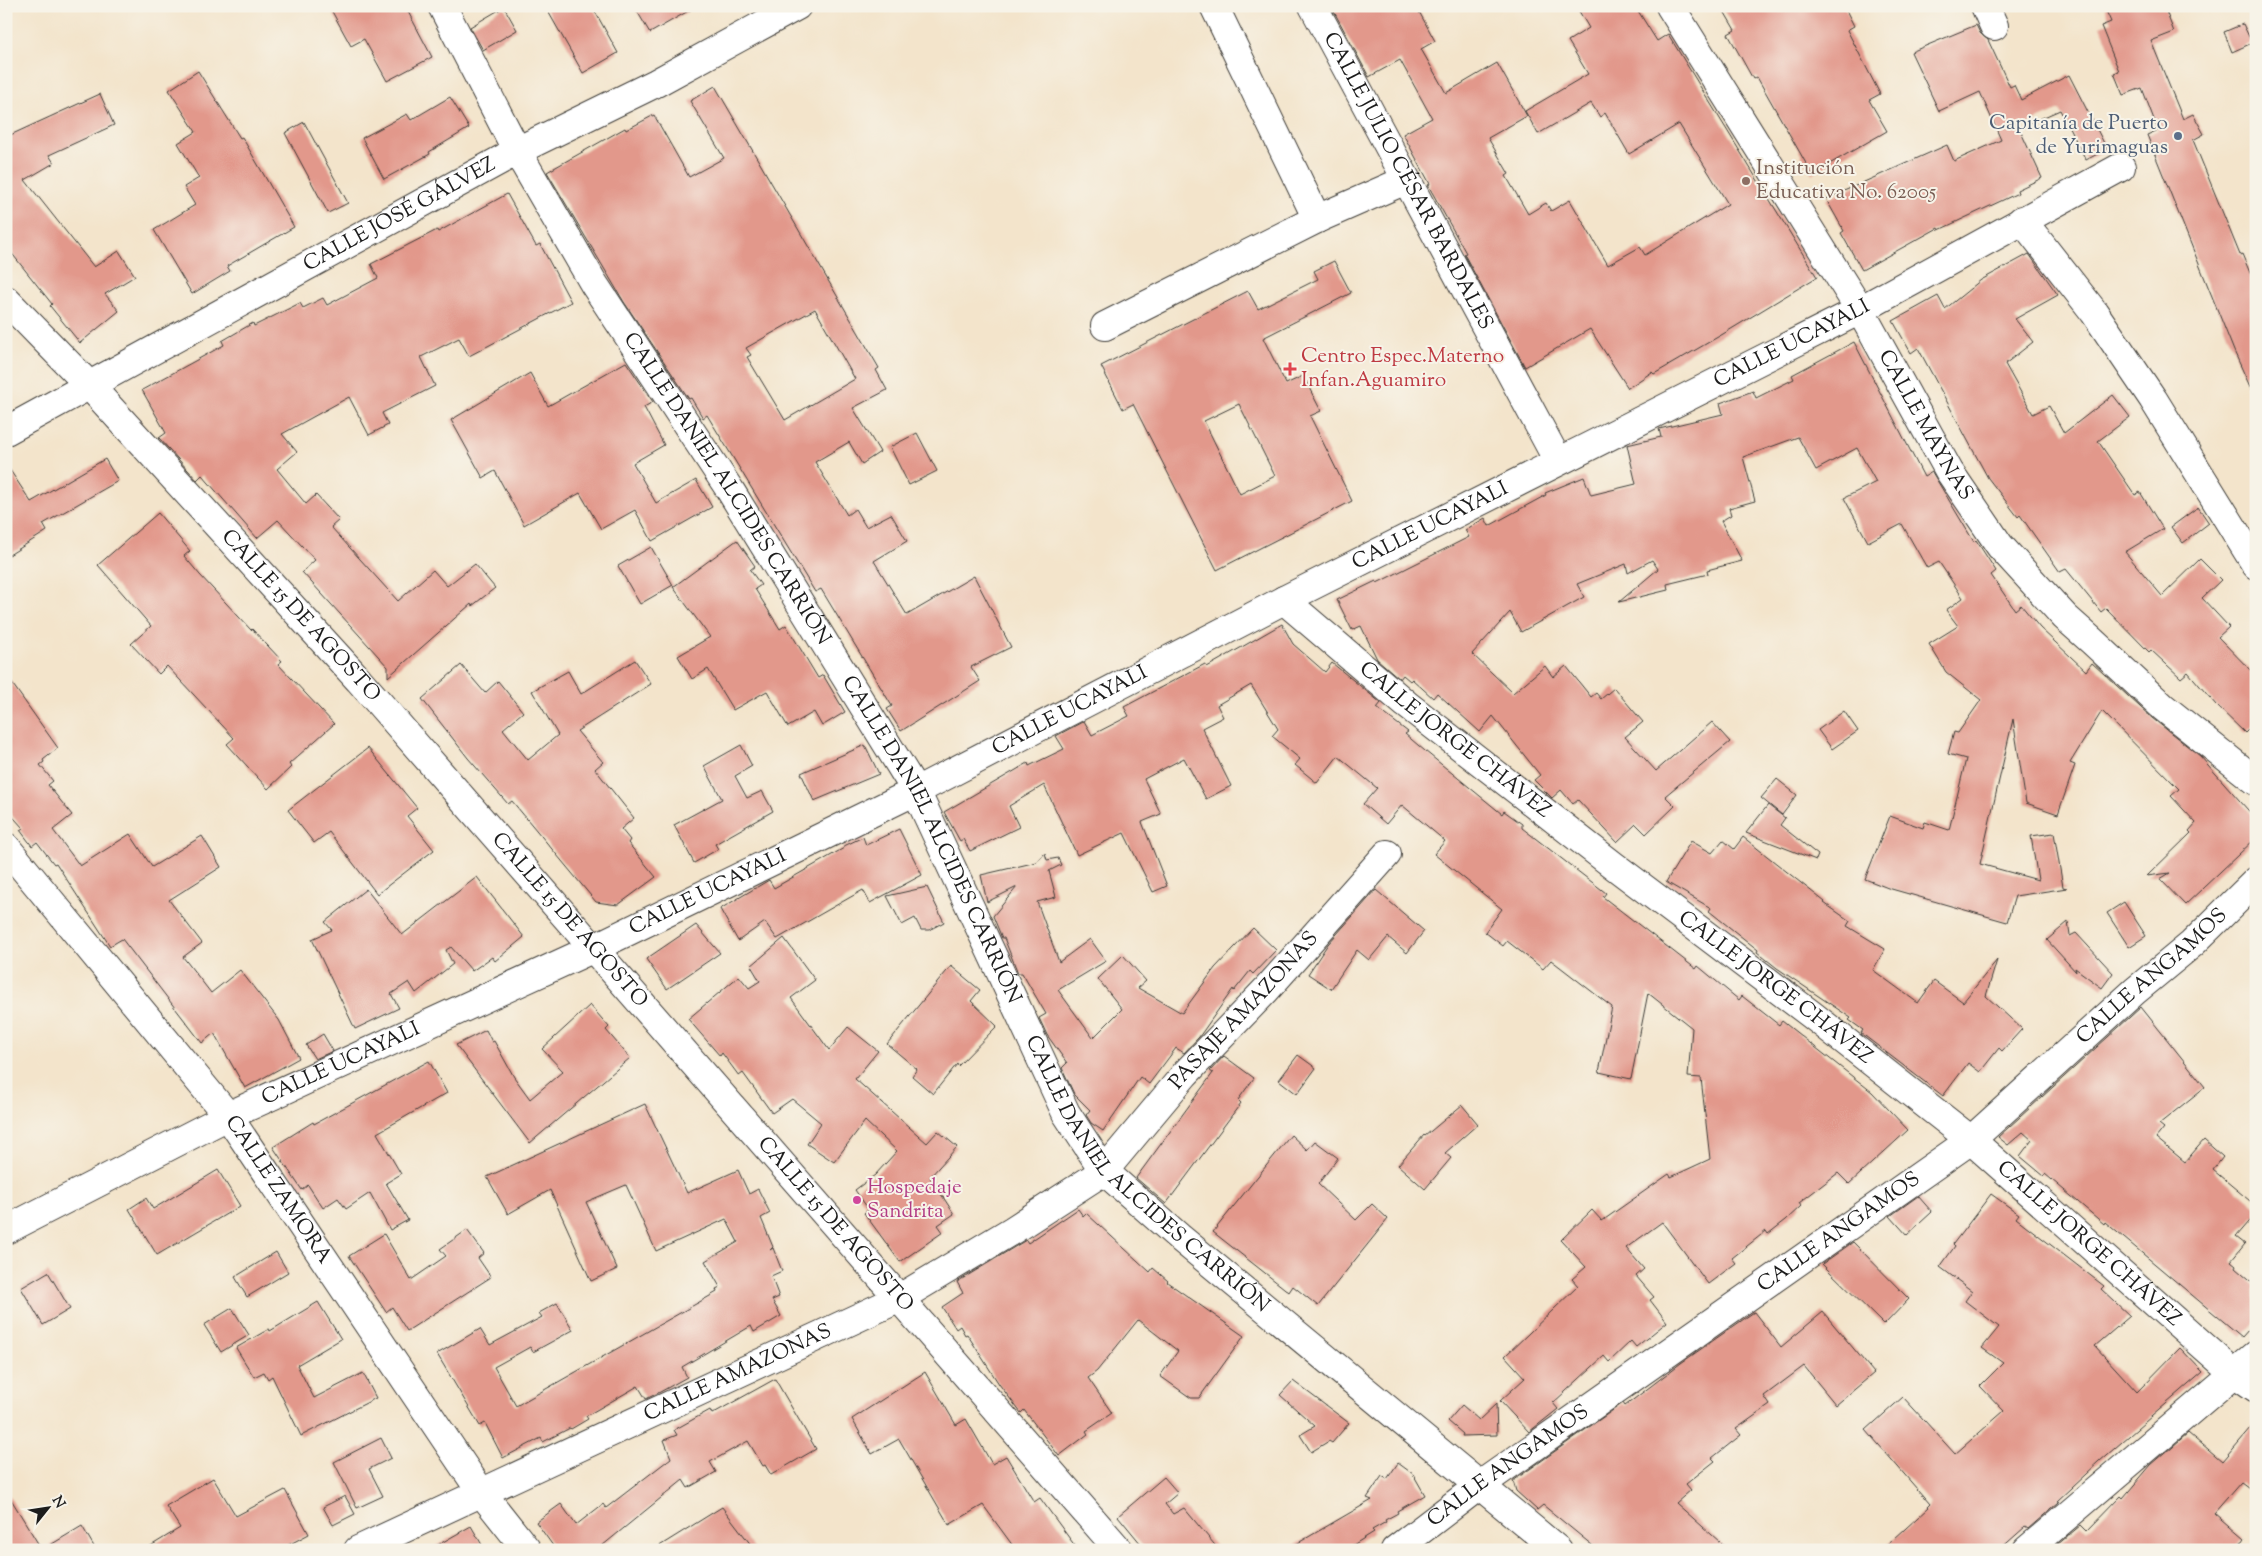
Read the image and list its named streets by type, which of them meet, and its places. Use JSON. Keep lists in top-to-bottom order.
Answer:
{
  "streets": {
    "street": [
      "CALLE JULIO CÉSAR BARDALES",
      "CALLE JOSÉ GÁLVEZ",
      "CALLE UCAYALI",
      "CALLE MAYNAS",
      "CALLE DANIEL ALCIDES CARRIÓN",
      "CALLE 15 DE AGOSTO",
      "CALLE JORGE CHÁVEZ",
      "CALLE ANGAMOS",
      "PASAJE AMAZONAS",
      "CALLE ZAMORA",
      "CALLE AMAZONAS"
    ]
  },
  "crossings": [
    ["CALLE JULIO CÉSAR BARDALES", "CALLE UCAYALI"],
    ["CALLE JOSÉ GÁLVEZ", "CALLE DANIEL ALCIDES CARRIÓN"],
    ["CALLE JOSÉ GÁLVEZ", "CALLE 15 DE AGOSTO"],
    ["CALLE UCAYALI", "CALLE MAYNAS"],
    ["CALLE UCAYALI", "CALLE DANIEL ALCIDES CARRIÓN"],
    ["CALLE UCAYALI", "CALLE 15 DE AGOSTO"],
    ["CALLE UCAYALI", "CALLE JORGE CHÁVEZ"],
    ["CALLE UCAYALI", "CALLE ZAMORA"],
    ["CALLE DANIEL ALCIDES CARRIÓN", "CALLE ANGAMOS"],
    ["CALLE DANIEL ALCIDES CARRIÓN", "PASAJE AMAZONAS"],
    ["CALLE DANIEL ALCIDES CARRIÓN", "CALLE AMAZONAS"],
    ["CALLE 15 DE AGOSTO", "CALLE AMAZONAS"],
    ["CALLE JORGE CHÁVEZ", "CALLE ANGAMOS"],
    ["PASAJE AMAZONAS", "CALLE AMAZONAS"],
    ["CALLE ZAMORA", "CALLE AMAZONAS"]
  ],
  "places": {
    "other": ["Capitanía de Puerto de Yurimaguas", "Institución Educativa No. 62005", "Hospedaje Sandrita"],
    "health": ["Centro Espec.Materno Infan.Aguamiro"]
  },
  "north": "top right"
}
